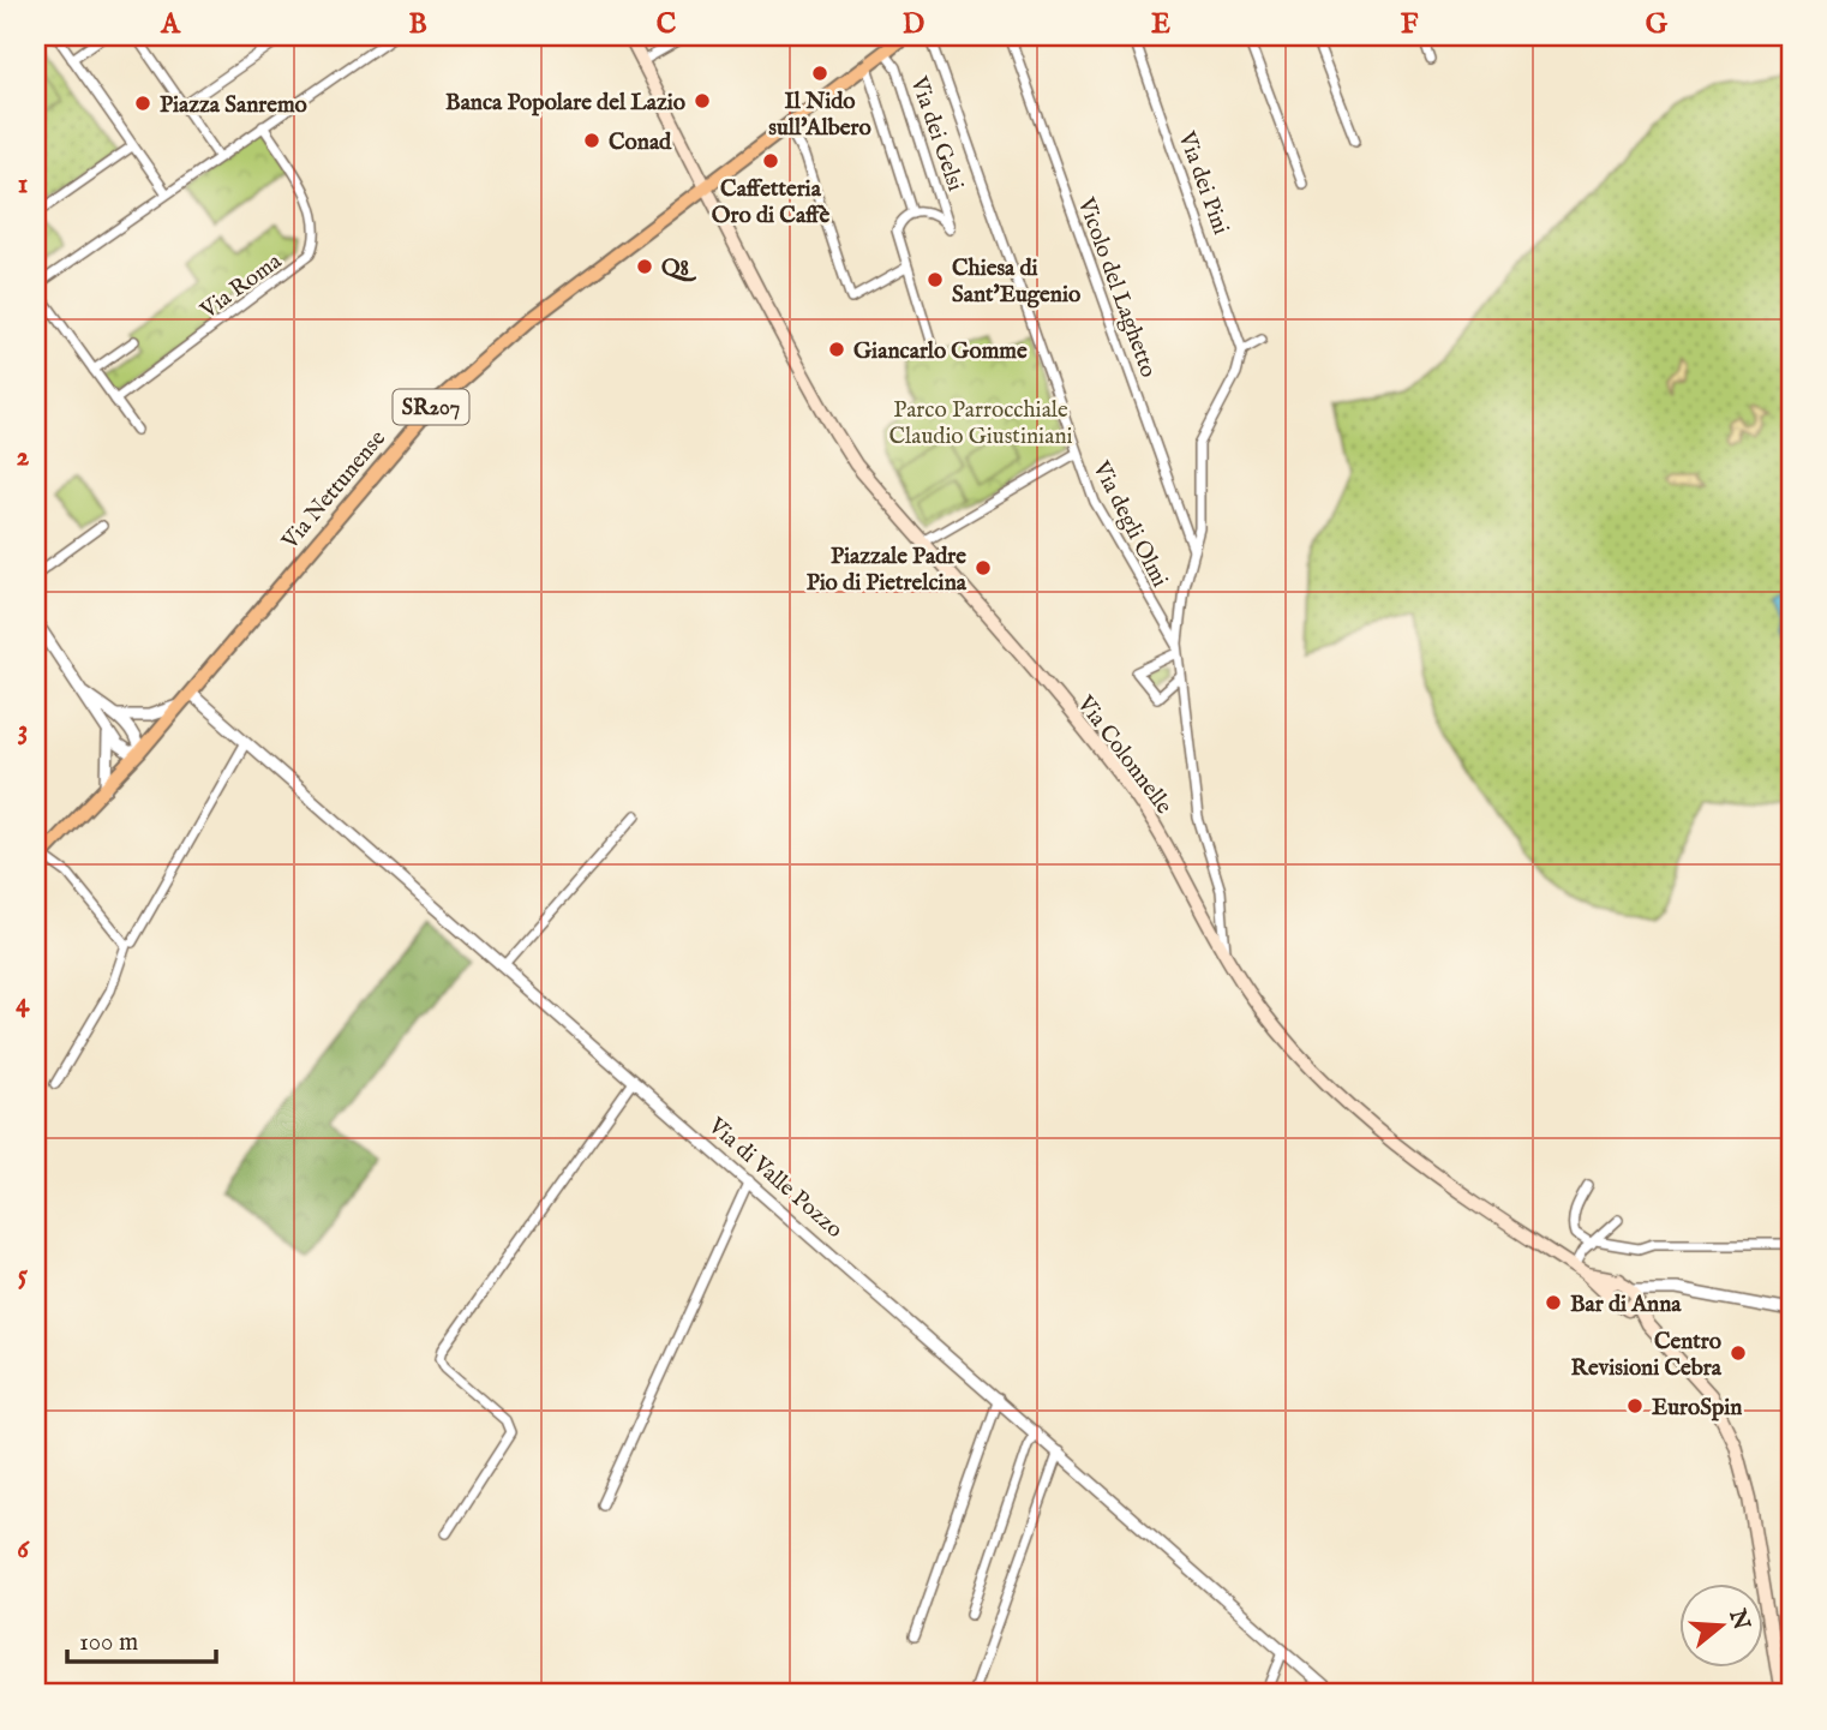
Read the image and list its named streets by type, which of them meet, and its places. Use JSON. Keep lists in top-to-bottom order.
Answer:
{
  "streets": {
    "main road": ["SR207", "Via Nettunense", "Via Colonnelle"],
    "street": [
      "Via dei Gelsi",
      "Via dei Pini",
      "Via Roma",
      "Vicolo del Laghetto",
      "Via degli Olmi",
      "Via di Valle Pozzo"
    ]
  },
  "crossings": [
    ["Via dei Gelsi", "Via Nettunense"],
    ["Via Nettunense", "Via Colonnelle"],
    ["Via Nettunense", "Via di Valle Pozzo"]
  ],
  "parks": ["Parco Parrocchiale Claudio Giustiniani"],
  "places": [
    "Il Nido sull'Albero",
    "Banca Popolare del Lazio",
    "Piazza Sanremo",
    "Conad",
    "Caffetteria Oro di Caffè",
    "Q8",
    "Chiesa di Sant'Eugenio",
    "Giancarlo Gomme",
    "Piazzale Padre Pio di Pietrelcina",
    "Bar di Anna",
    "Centro Revisioni Cebra",
    "EuroSpin"
  ],
  "scale_bar": "100 m",
  "north": "right",
  "grid": {
    "columns": [
      "A",
      "B",
      "C",
      "D",
      "E",
      "F",
      "G"
    ],
    "rows": [
      "1",
      "2",
      "3",
      "4",
      "5",
      "6"
    ]
  }
}
